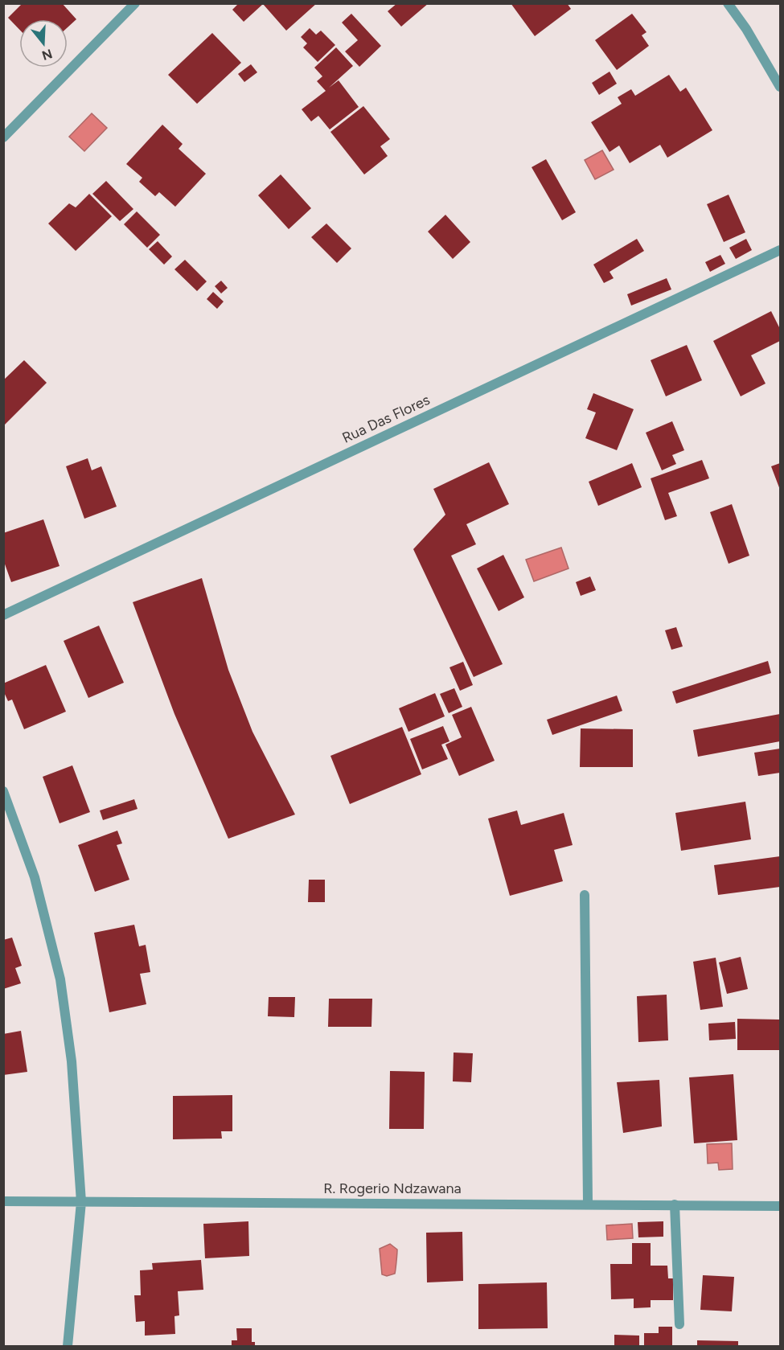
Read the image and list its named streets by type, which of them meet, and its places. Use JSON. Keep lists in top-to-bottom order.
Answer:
{
  "streets": {
    "street": ["Rua Das Flores", "R. Rogerio Ndzawana"]
  },
  "north": "bottom"
}
